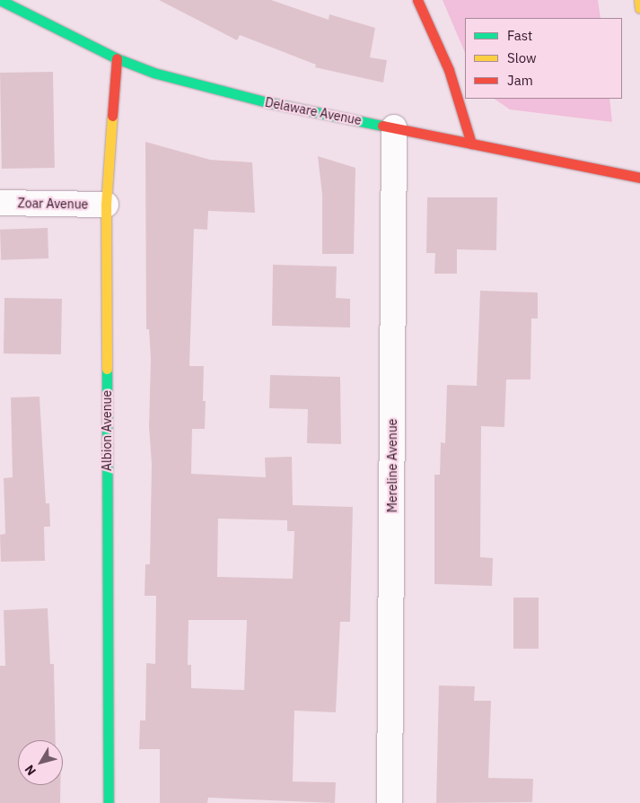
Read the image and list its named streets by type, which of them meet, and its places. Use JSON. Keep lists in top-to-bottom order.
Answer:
{
  "streets": {
    "main road": ["Delaware Avenue", "Albion Avenue"],
    "street": ["Zoar Avenue", "Mereline Avenue"]
  },
  "crossings": [
    ["Delaware Avenue", "Albion Avenue"],
    ["Delaware Avenue", "Mereline Avenue"],
    ["Zoar Avenue", "Albion Avenue"]
  ],
  "legend": ["Fast", "Slow", "Jam"],
  "north": "bottom left"
}
